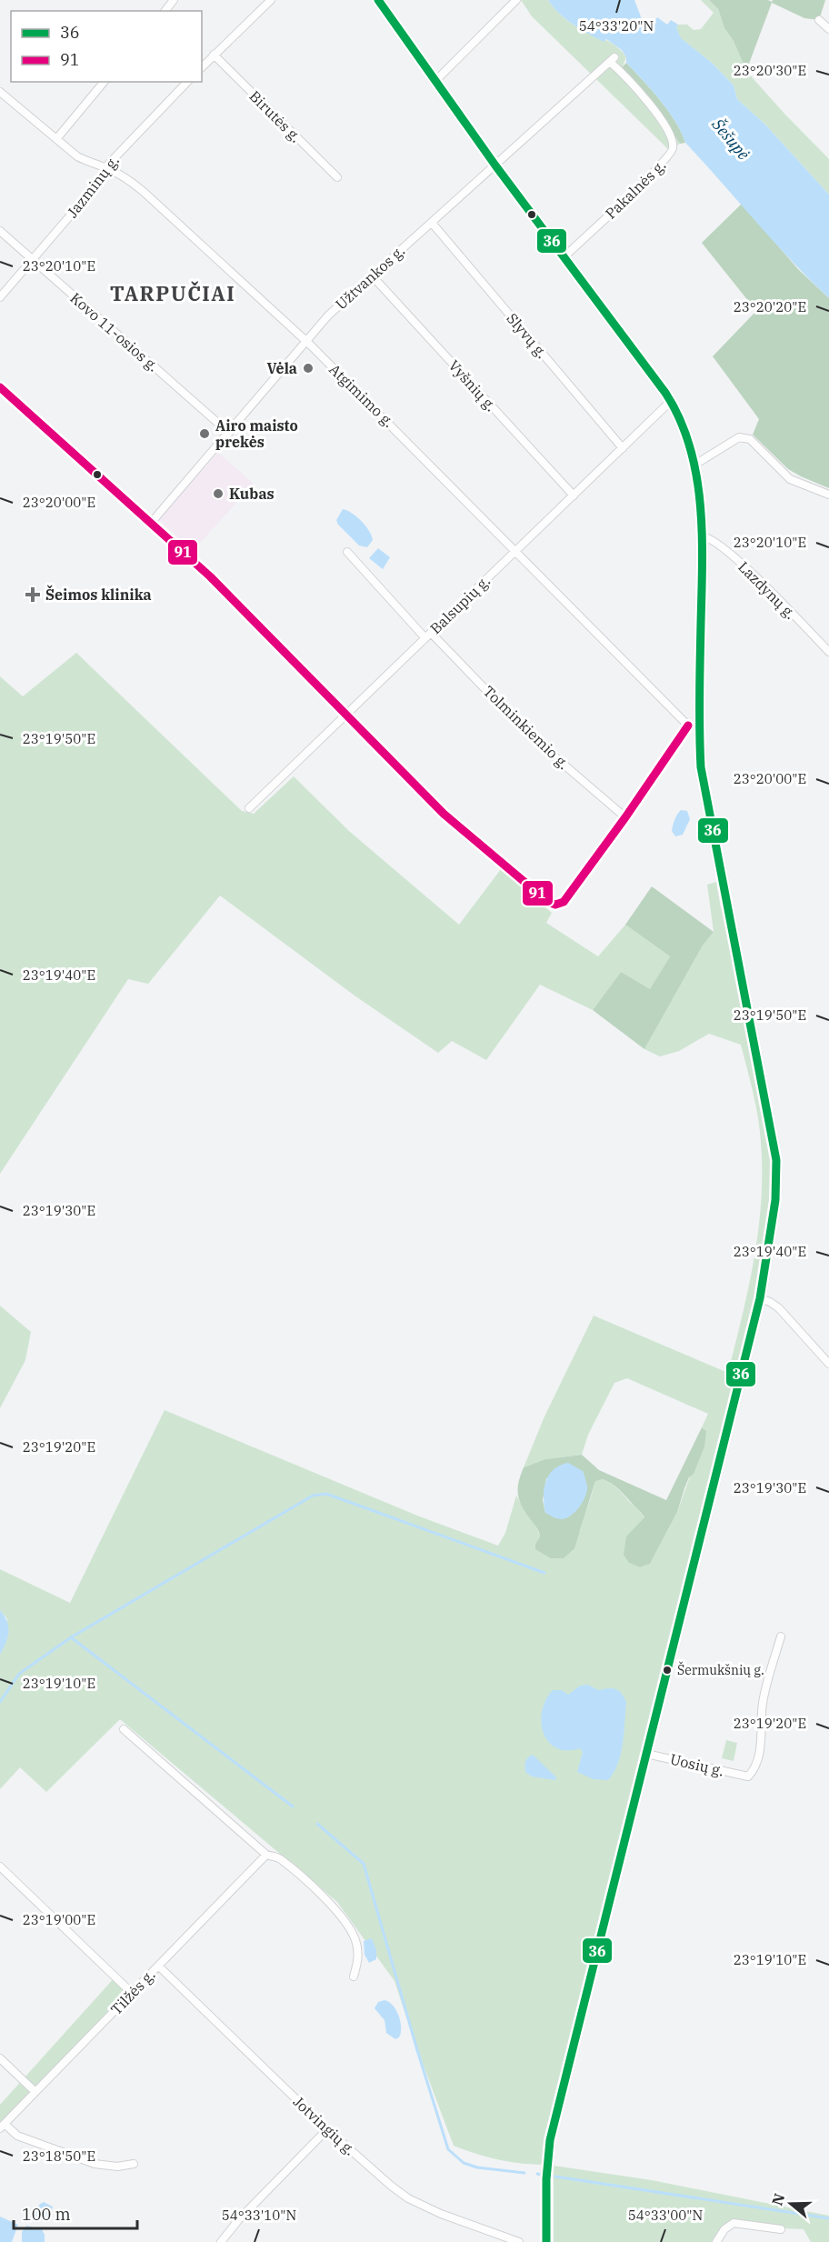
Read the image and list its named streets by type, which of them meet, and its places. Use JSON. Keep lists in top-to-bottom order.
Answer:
{
  "streets": {
    "street": [
      "Birutės g.",
      "Jazminų g.",
      "Pakalnės g.",
      "Užtvankos g.",
      "Kovo 11-osios g.",
      "Slyvų g.",
      "Vyšnių g.",
      "Atgimimo g.",
      "Lazdynų g.",
      "Balsupių g.",
      "Tolminkiemio g.",
      "Uosių g.",
      "Tilžės g.",
      "Jotvingių g."
    ]
  },
  "crossings": [
    ["Jazminų g.", "Kovo 11-osios g."],
    ["Jazminų g.", "Atgimimo g."],
    ["Pakalnės g.", "Užtvankos g."],
    ["Užtvankos g.", "Kovo 11-osios g."],
    ["Užtvankos g.", "Slyvų g."],
    ["Užtvankos g.", "Vyšnių g."],
    ["Užtvankos g.", "Atgimimo g."],
    ["Slyvų g.", "Balsupių g."],
    ["Vyšnių g.", "Balsupių g."],
    ["Atgimimo g.", "Balsupių g."],
    ["Balsupių g.", "Tolminkiemio g."],
    ["Tilžės g.", "Jotvingių g."]
  ],
  "districts": ["TARPUČIAI"],
  "water": ["Šešupė"],
  "places": {
    "other": [
      "Vėla",
      "Airo maisto prekės",
      "Kubas",
      "Šermukšnių g."
    ],
    "health": ["Šeimos klinika"]
  },
  "lines": ["transit line 36", "transit line 91"],
  "legend": ["36", "91"],
  "scale_bar": "100 m",
  "north": "left",
  "coordinates": [
    "54°33'20\"N",
    "23°20'30\"E",
    "23°20'10\"E",
    "23°20'20\"E",
    "23°20'00\"E",
    "23°19'50\"E",
    "23°19'40\"E",
    "23°19'30\"E",
    "23°19'20\"E",
    "23°19'10\"E",
    "23°19'00\"E",
    "23°18'50\"E",
    "54°33'10\"N",
    "54°33'00\"N"
  ]
}
